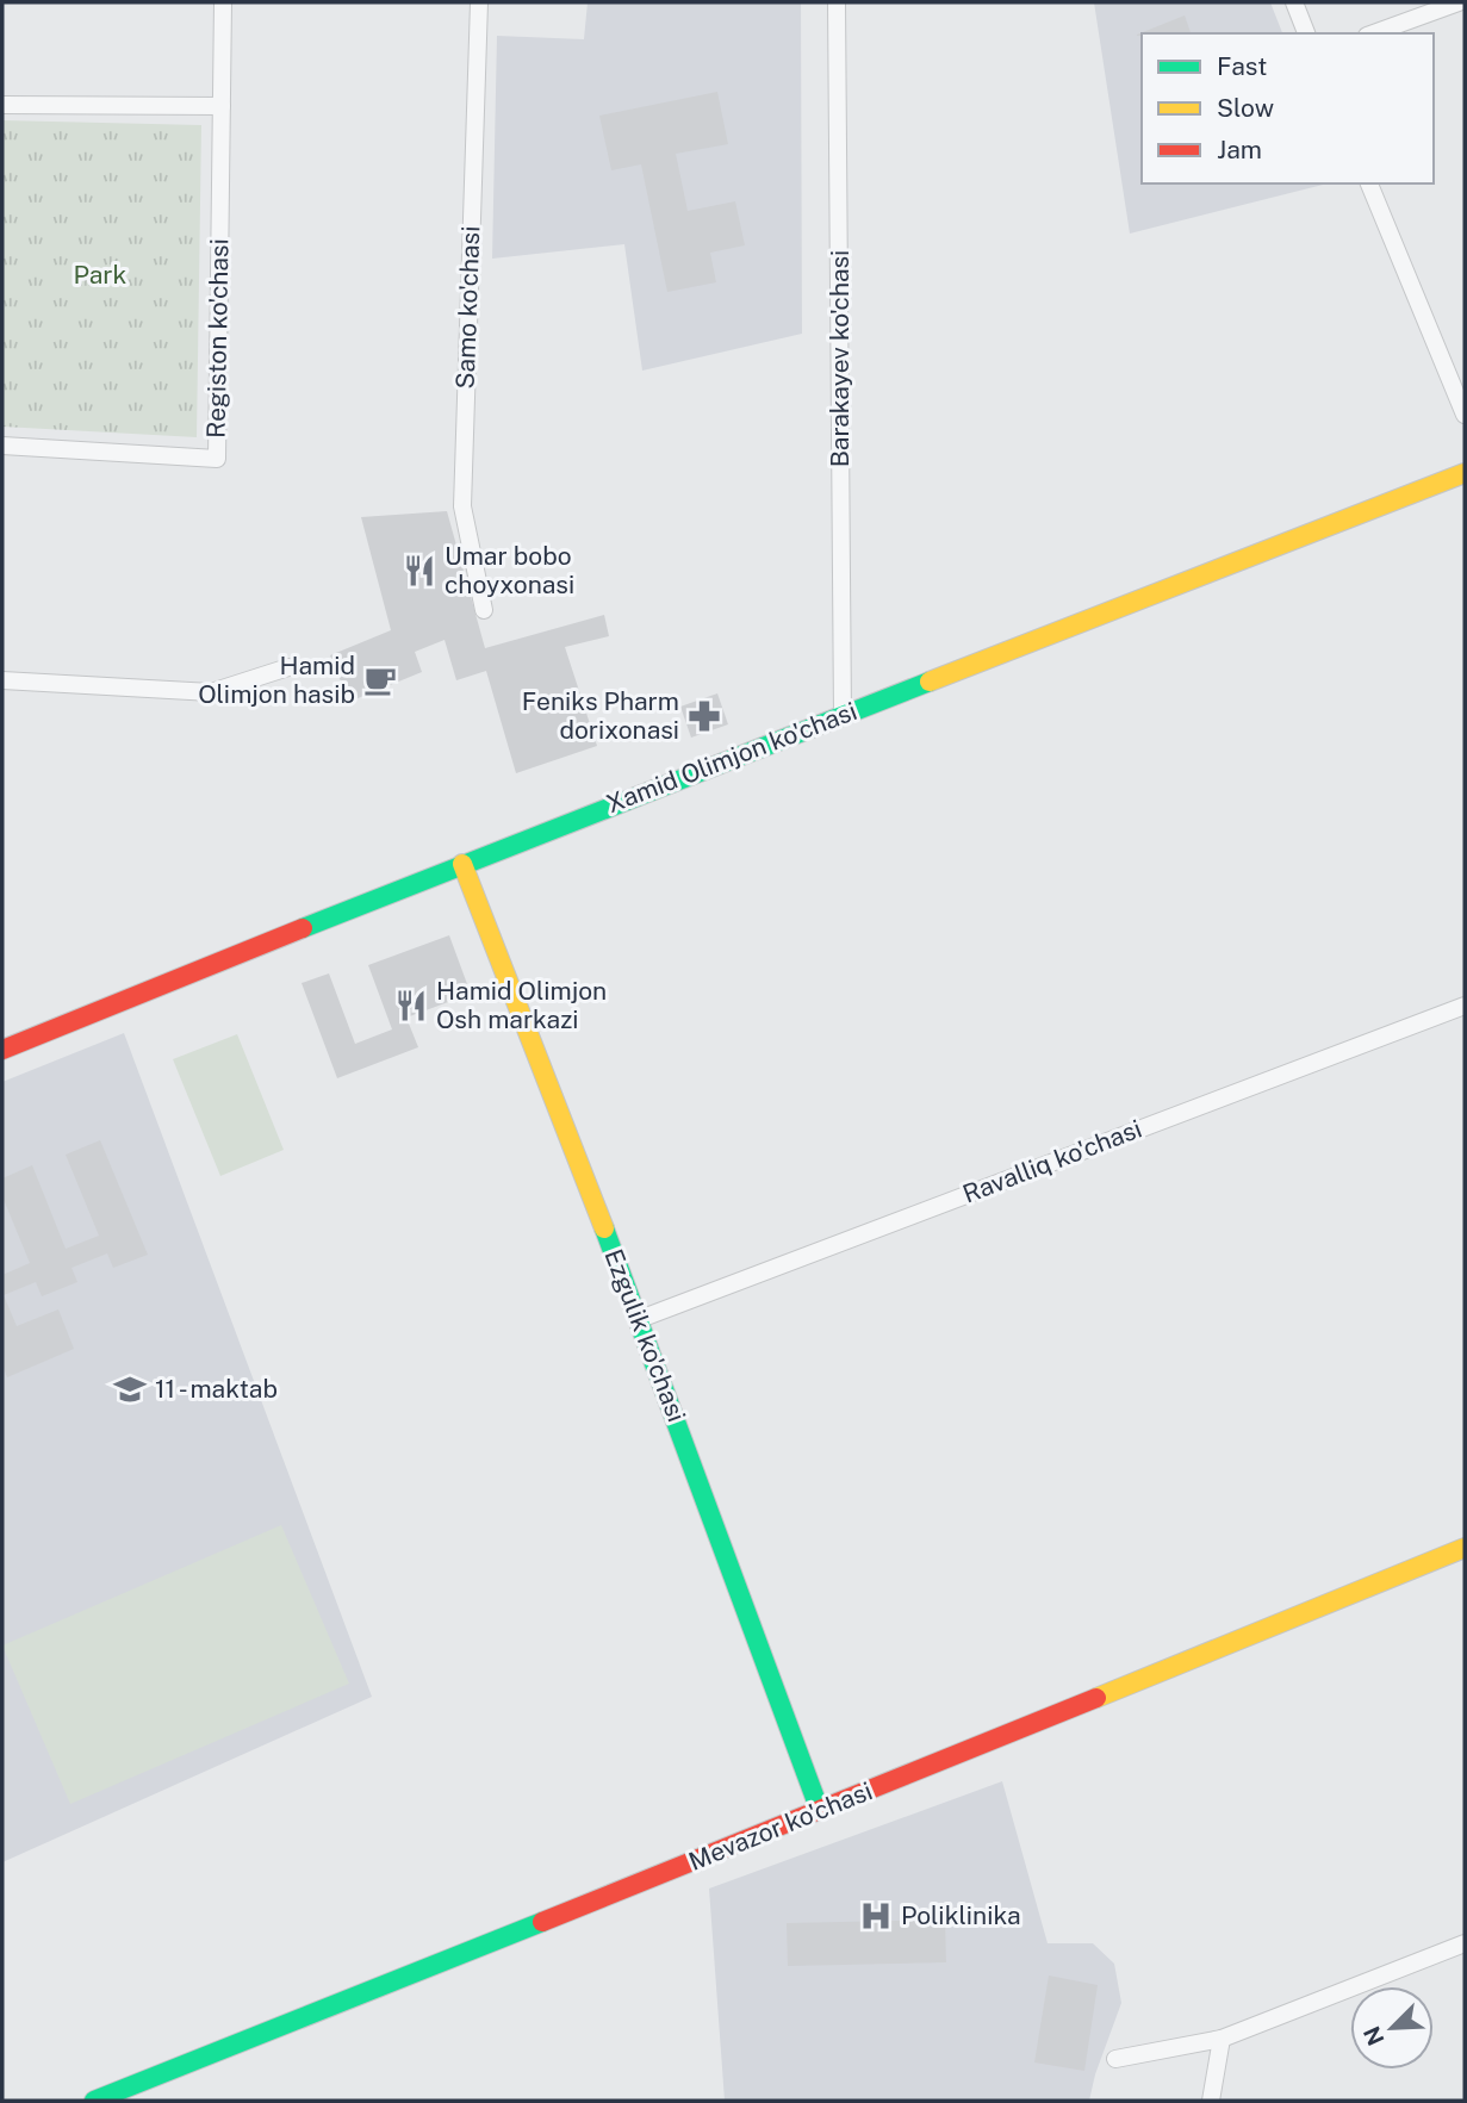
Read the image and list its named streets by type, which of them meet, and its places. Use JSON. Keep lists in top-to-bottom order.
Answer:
{
  "streets": {
    "street": [
      "Samo ko'chasi",
      "Registon ko'chasi",
      "Barakayev ko'chasi",
      "Xamid Olimjon ko'chasi",
      "Ravalliq ko'chasi",
      "Ezgulik ko'chasi",
      "Mevazor ko'chasi"
    ]
  },
  "crossings": [
    ["Barakayev ko'chasi", "Xamid Olimjon ko'chasi"],
    ["Xamid Olimjon ko'chasi", "Ezgulik ko'chasi"],
    ["Ravalliq ko'chasi", "Ezgulik ko'chasi"],
    ["Ezgulik ko'chasi", "Mevazor ko'chasi"]
  ],
  "parks": ["Park"],
  "places": {
    "restaurant": ["Umar bobo choyxonasi", "Hamid Olimjon Osh markazi"],
    "cafe": ["Hamid Olimjon hasib"],
    "pharmacy": ["Feniks Pharm dorixonasi"],
    "school or university": ["11 - maktab"],
    "hospital": ["Poliklinika"]
  },
  "legend": ["Fast", "Slow", "Jam"],
  "north": "bottom left"
}
